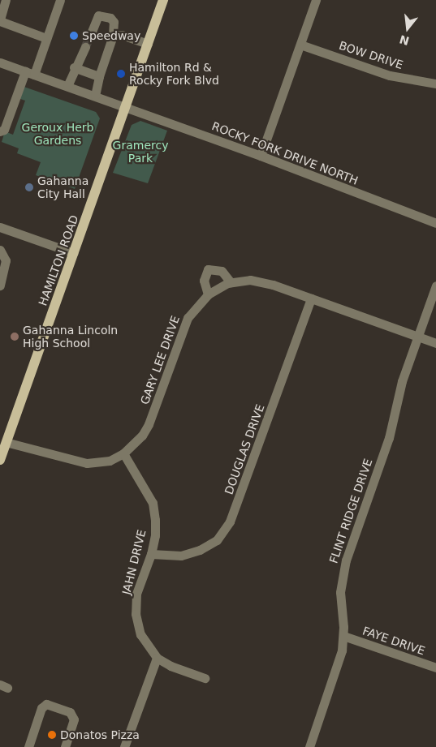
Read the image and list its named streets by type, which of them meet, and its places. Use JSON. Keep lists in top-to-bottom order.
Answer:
{
  "streets": {
    "main road": ["HAMILTON ROAD"],
    "street": [
      "BOW DRIVE",
      "ROCKY FORK DRIVE NORTH",
      "GARY LEE DRIVE",
      "DOUGLAS DRIVE",
      "FLINT RIDGE DRIVE",
      "JAHN DRIVE",
      "FAYE DRIVE"
    ]
  },
  "crossings": [
    ["ROCKY FORK DRIVE NORTH", "HAMILTON ROAD"],
    ["HAMILTON ROAD", "GARY LEE DRIVE"],
    ["GARY LEE DRIVE", "DOUGLAS DRIVE"],
    ["GARY LEE DRIVE", "FLINT RIDGE DRIVE"],
    ["GARY LEE DRIVE", "JAHN DRIVE"],
    ["DOUGLAS DRIVE", "JAHN DRIVE"],
    ["FLINT RIDGE DRIVE", "FAYE DRIVE"]
  ],
  "parks": ["Geroux Herb Gardens", "Gramercy Park"],
  "places": [
    "Speedway",
    "Hamilton Rd & Rocky Fork Blvd",
    "Gahanna City Hall",
    "Gahanna Lincoln High School",
    "Donatos Pizza"
  ],
  "north": "bottom"
}
